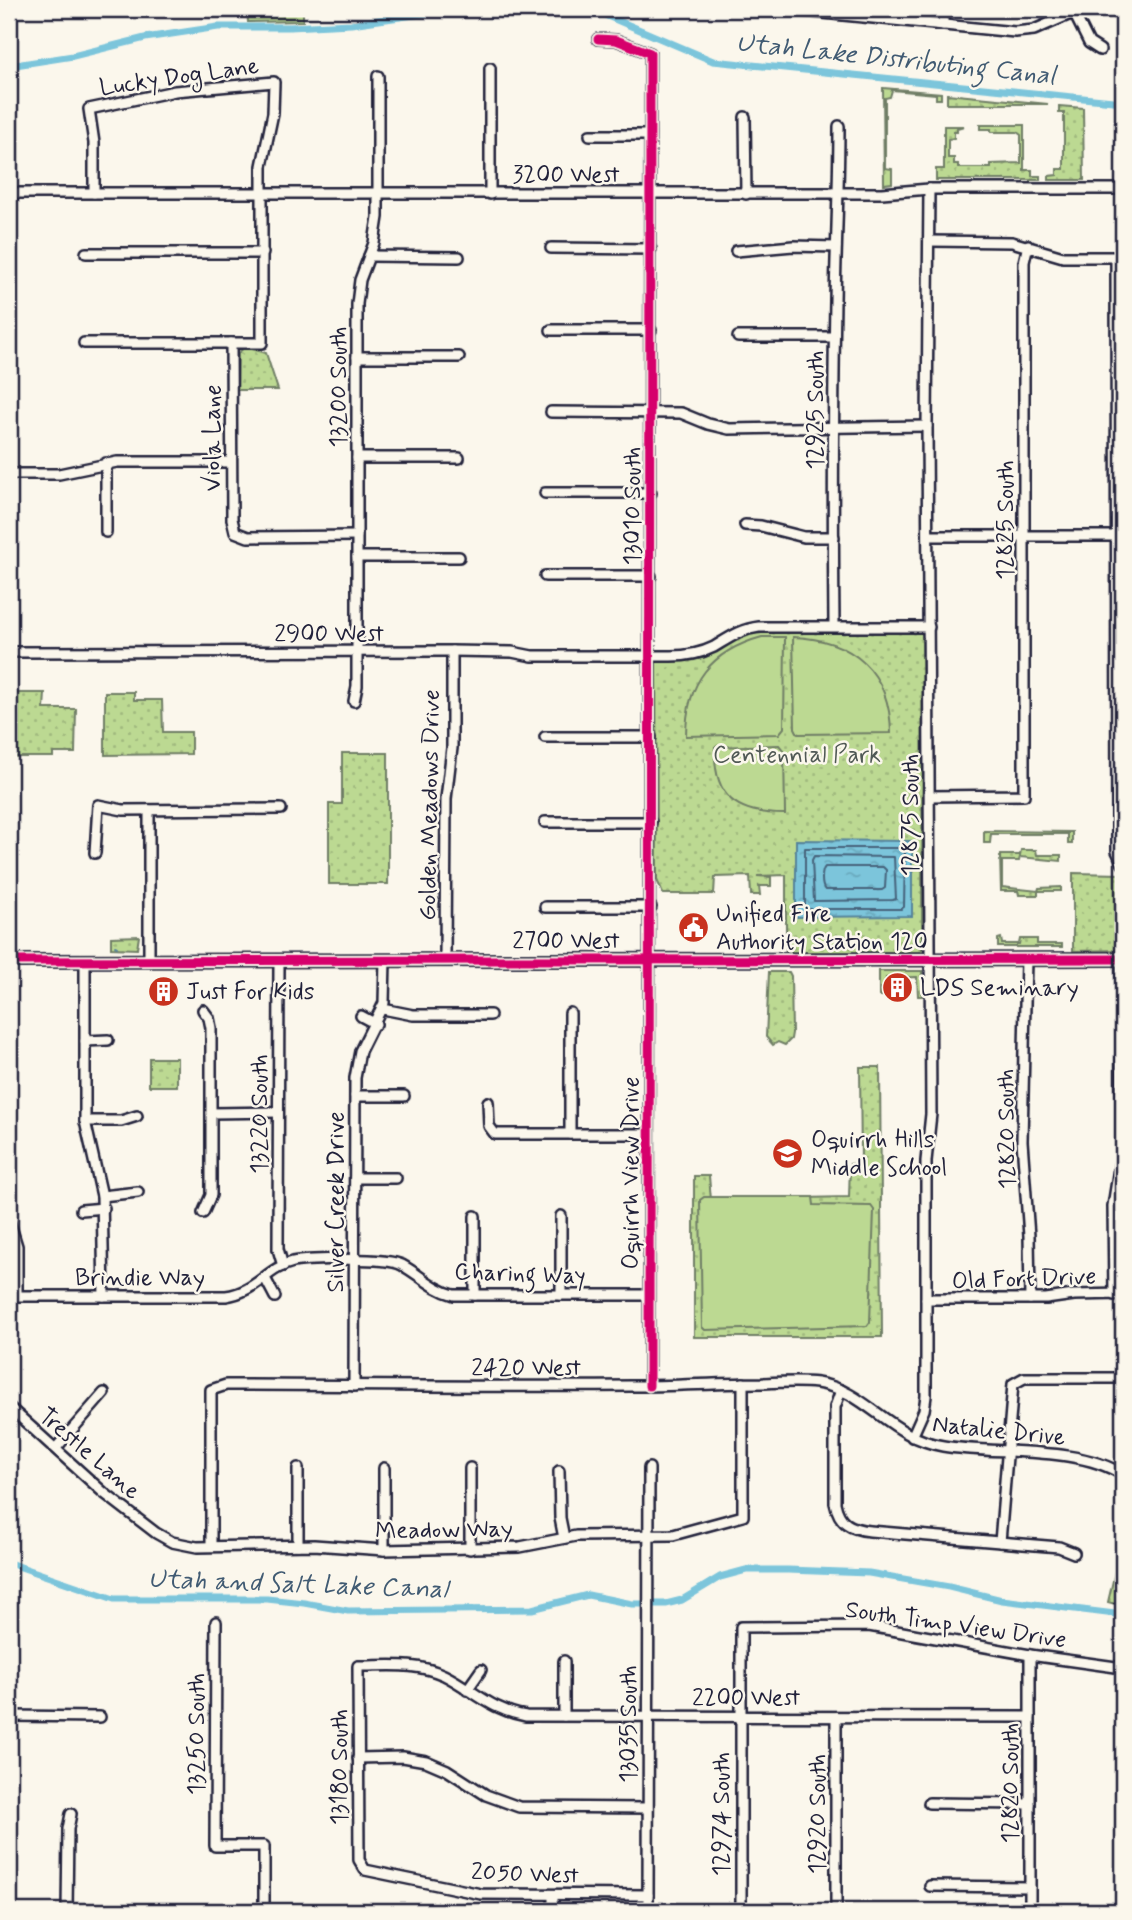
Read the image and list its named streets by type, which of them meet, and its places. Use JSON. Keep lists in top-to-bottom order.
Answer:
{
  "streets": {
    "main road": ["2700 West"],
    "street": [
      "Lucky Dog Lane",
      "3200 West",
      "13200 South",
      "12925 South",
      "Viola Lane",
      "13010 South",
      "12825 South",
      "2900 West",
      "Golden Meadows Drive",
      "12875 South",
      "13220 South",
      "12820 South",
      "Oquirrh View Drive",
      "Silver Creek Drive",
      "Charing Way",
      "Brindie Way",
      "Old Fort Drive",
      "2420 West",
      "Natalie Drive",
      "Trestle Lane",
      "Meadow Way",
      "South Timp View Drive",
      "2200 West",
      "13035 South",
      "13250 South",
      "13180 South",
      "12974 South",
      "12920 South",
      "2050 West"
    ]
  },
  "crossings": [
    ["Lucky Dog Lane", "3200 West"],
    ["3200 West", "13200 South"],
    ["3200 West", "12925 South"],
    ["3200 West", "13010 South"],
    ["3200 West", "12875 South"],
    ["13200 South", "Viola Lane"],
    ["13200 South", "2900 West"],
    ["12925 South", "2900 West"],
    ["13010 South", "2900 West"],
    ["13010 South", "2700 West"],
    ["13010 South", "Oquirrh View Drive"],
    ["12825 South", "12875 South"],
    ["2900 West", "Golden Meadows Drive"],
    ["2900 West", "12875 South"],
    ["Golden Meadows Drive", "2700 West"],
    ["12875 South", "2700 West"],
    ["12875 South", "Old Fort Drive"],
    ["12875 South", "Natalie Drive"],
    ["2700 West", "13220 South"],
    ["2700 West", "12820 South"],
    ["2700 West", "Oquirrh View Drive"],
    ["2700 West", "Silver Creek Drive"],
    ["13220 South", "Brindie Way"],
    ["12820 South", "Old Fort Drive"],
    ["12820 South", "South Timp View Drive"],
    ["12820 South", "2200 West"],
    ["Oquirrh View Drive", "Charing Way"],
    ["Oquirrh View Drive", "2420 West"],
    ["Silver Creek Drive", "Charing Way"],
    ["Silver Creek Drive", "Brindie Way"],
    ["Silver Creek Drive", "2420 West"],
    ["Charing Way", "Brindie Way"],
    ["2420 West", "Natalie Drive"],
    ["2420 West", "Meadow Way"],
    ["Trestle Lane", "Meadow Way"],
    ["Meadow Way", "13035 South"],
    ["South Timp View Drive", "12974 South"],
    ["2200 West", "13035 South"],
    ["2200 West", "13180 South"],
    ["2200 West", "12974 South"],
    ["2200 West", "12920 South"],
    ["13035 South", "2050 West"],
    ["13180 South", "2050 West"]
  ],
  "water": ["Utah Lake Distributing Canal", "Utah and Salt Lake Canal"],
  "parks": ["Centennial Park"],
  "places": {
    "public building": ["Unified Fire Authority Station 120"],
    "building": ["LDS Seminary", "Just For Kids"],
    "school or university": ["Oquirrh Hills Middle School"]
  }
}
